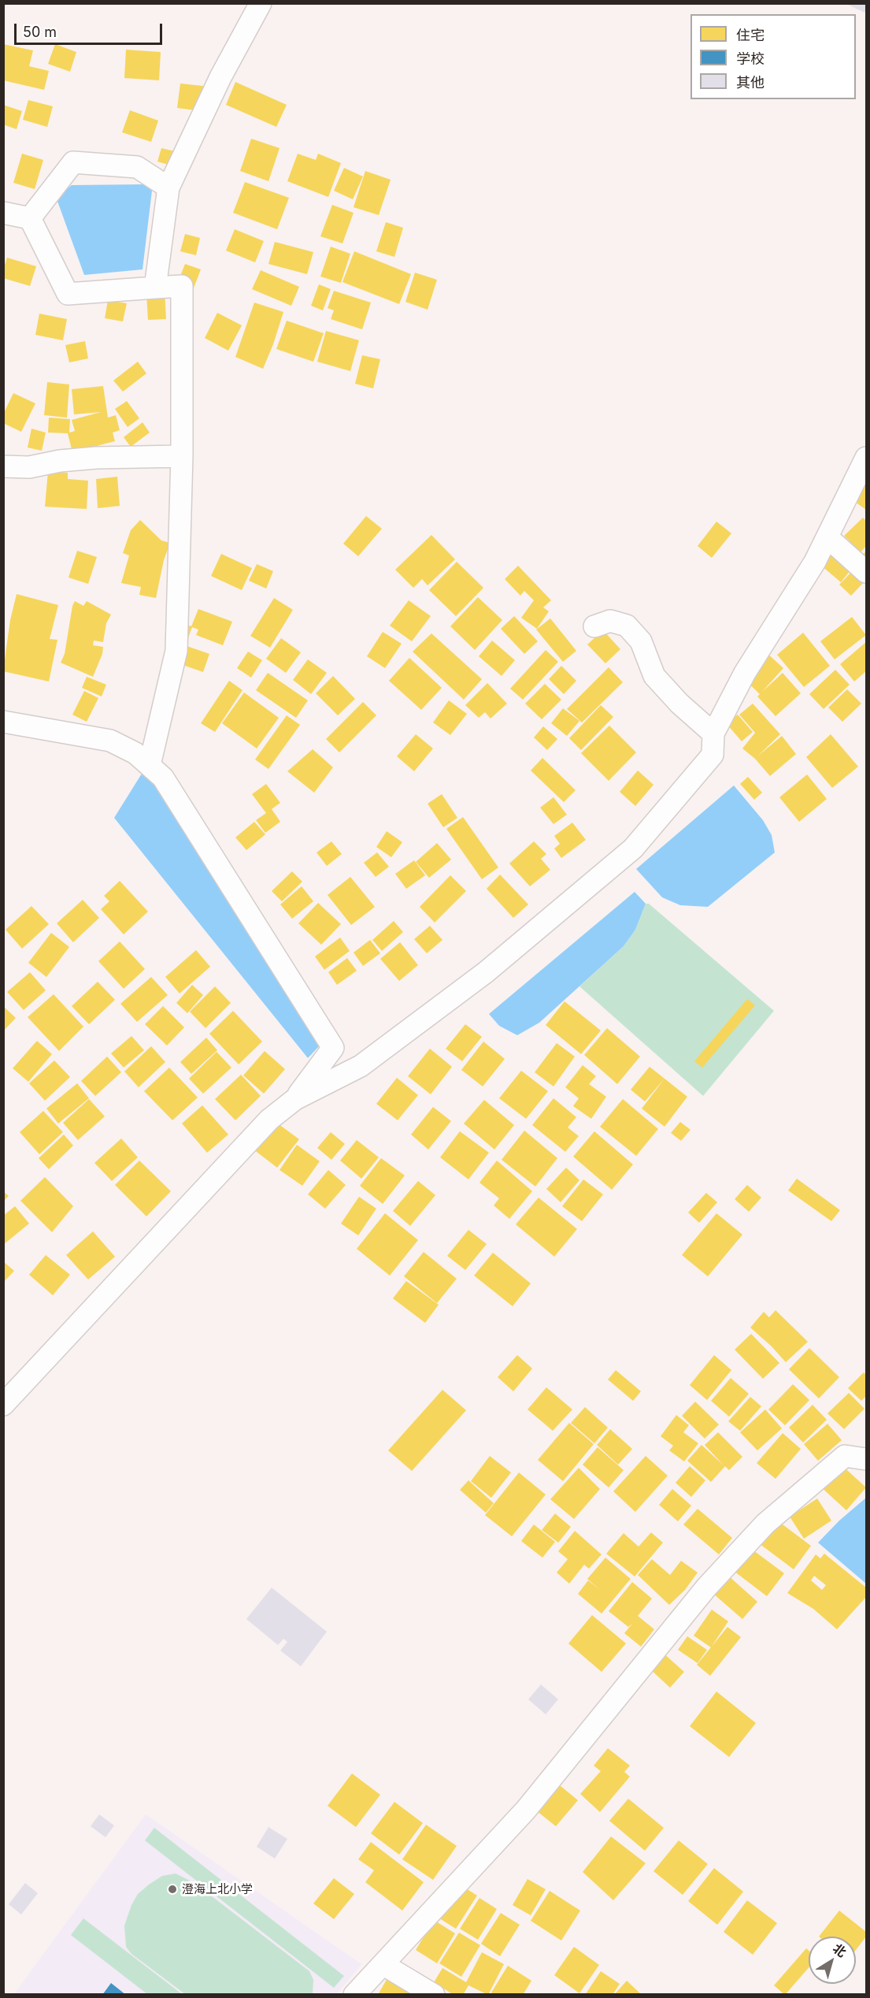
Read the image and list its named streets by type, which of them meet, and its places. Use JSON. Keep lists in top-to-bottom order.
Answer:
{
  "places": ["澄海上北小学"],
  "legend": ["住宅", "学校", "其他"],
  "scale_bar": "50 m",
  "north": "top right"
}
